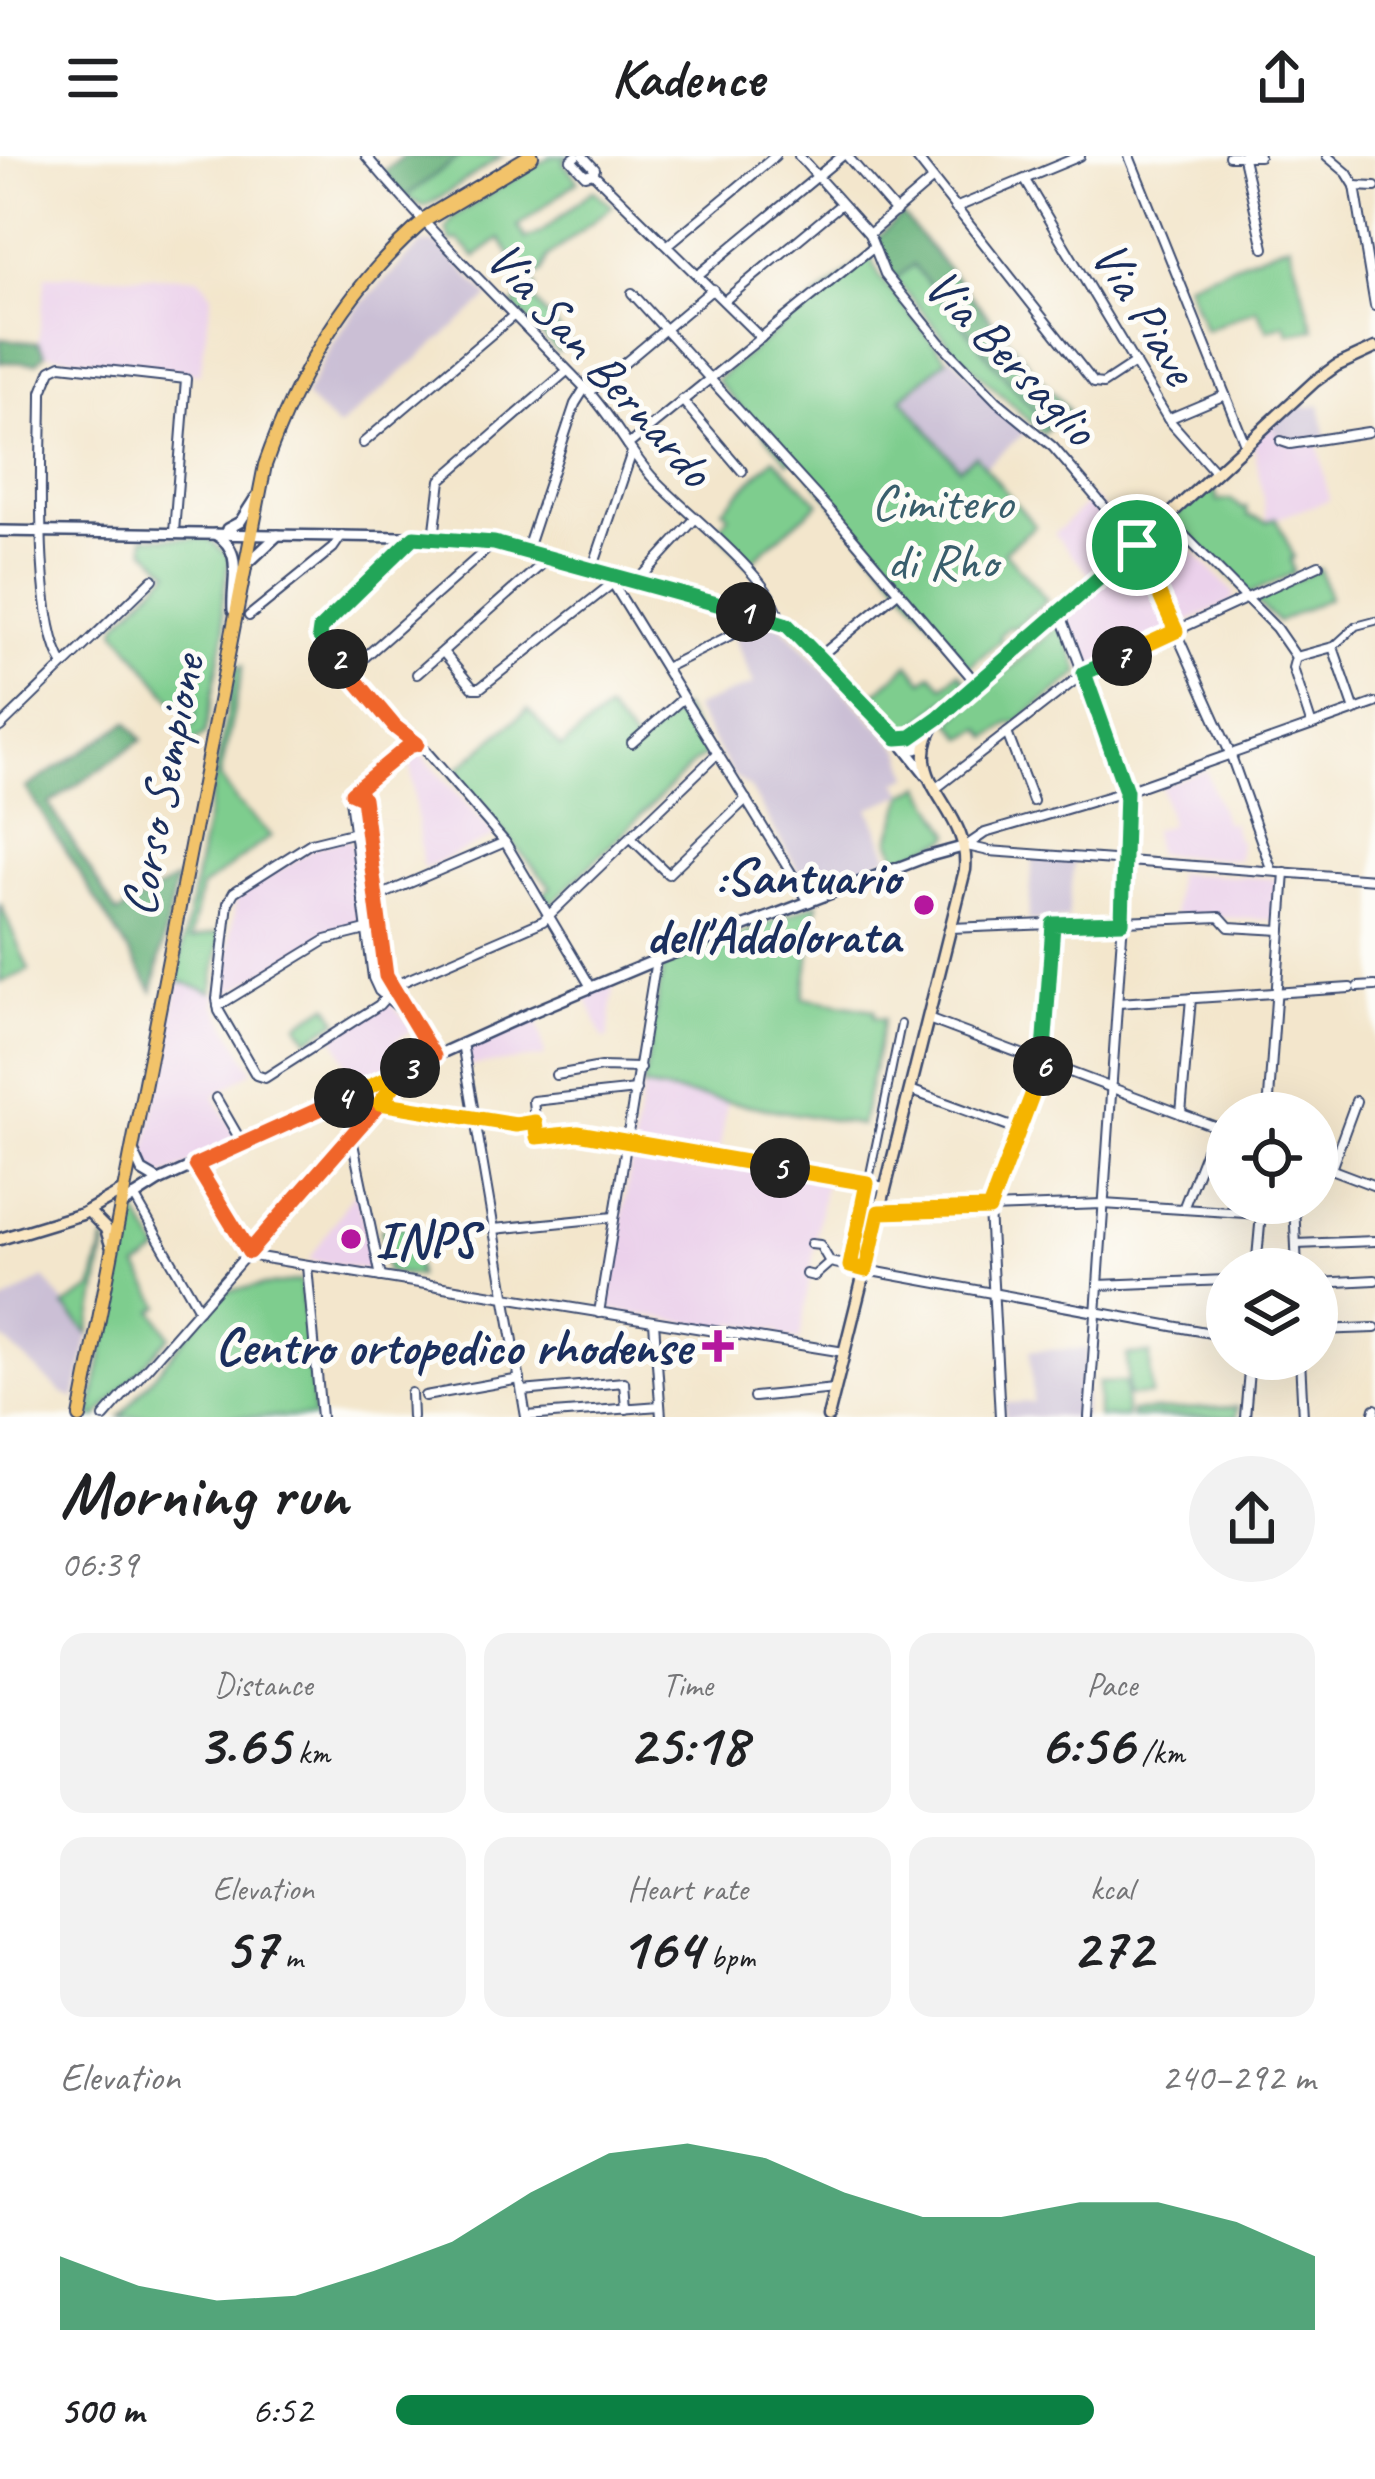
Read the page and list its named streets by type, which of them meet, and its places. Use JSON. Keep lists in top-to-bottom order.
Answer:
{
  "streets": {
    "highway": ["Corso Sempione"],
    "street": ["Via Piave", "Via Bersaglio", "Via San Bernardo"]
  },
  "crossings": [
    ["Via San Bernardo", "Corso Sempione"]
  ],
  "parks": ["Cimitero di Rho"],
  "places": {
    "other": [":Santuario dell'Addolorata", "INPS"],
    "health": ["Centro ortopedico rhodense"]
  },
  "page": {
    "header": "Kadence",
    "pins": [
      "1",
      "7",
      "2",
      "6",
      "3",
      "4",
      "5"
    ],
    "heading": ["Morning run", "06:39"],
    "stats": [
      ["Distance", "3.65 km"],
      ["Time", "25:18"],
      ["Pace", "6:56 /km"],
      ["Elevation", "57 m"],
      ["Heart rate", "164 bpm"],
      ["kcal", "272"]
    ],
    "chart": ["Elevation", "240–292 m"],
    "list": [
      {
        "name": "500 m",
        "note": "6:52"
      }
    ]
  }
}
